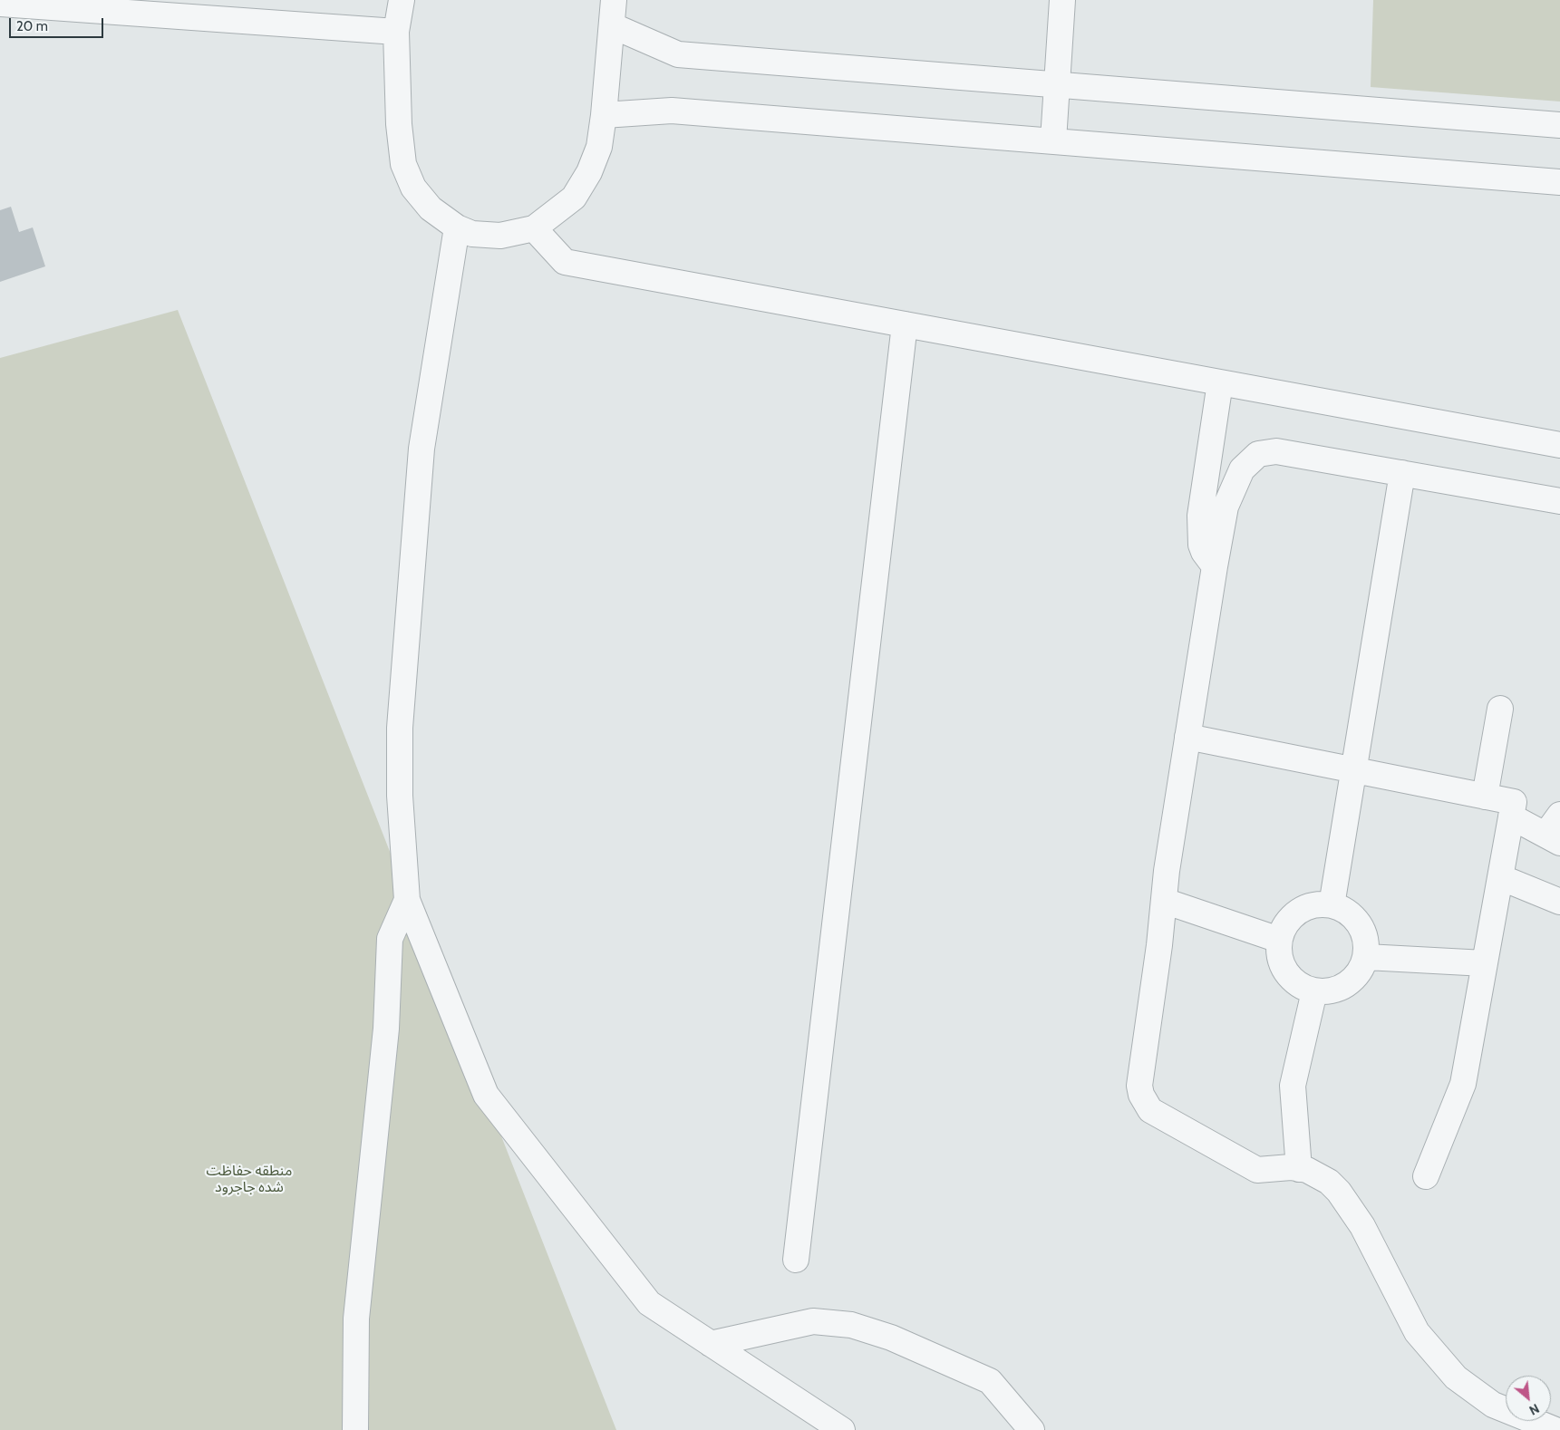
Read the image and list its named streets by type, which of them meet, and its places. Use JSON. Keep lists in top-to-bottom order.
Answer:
{
  "parks": ["منطقه حفاظت شده جاجرود"],
  "scale_bar": "20 m",
  "north": "bottom right"
}
